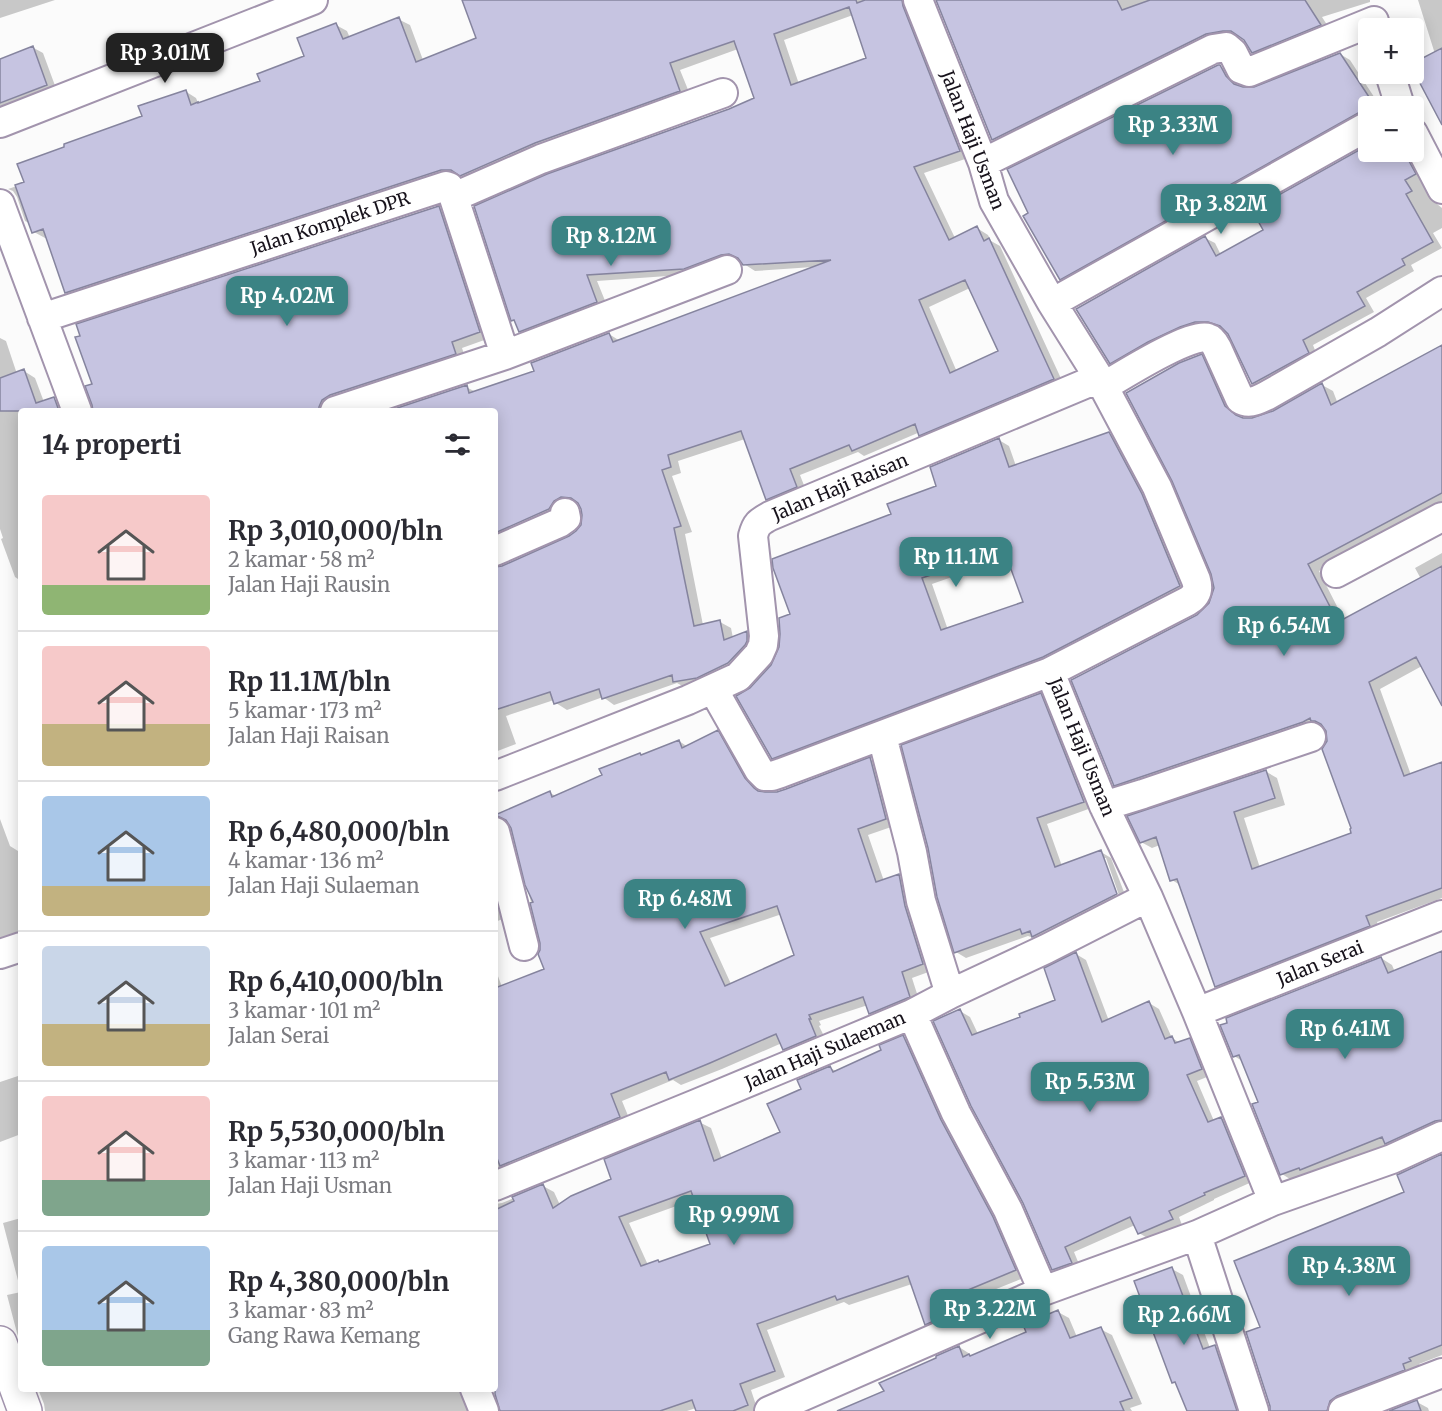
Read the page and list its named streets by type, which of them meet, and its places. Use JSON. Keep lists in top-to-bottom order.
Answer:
{
  "streets": {
    "street": [
      "Jalan Haji Usman",
      "Jalan Komplek DPR",
      "Jalan Haji Raisan",
      "Jalan Serai",
      "Jalan Haji Sulaeman"
    ]
  },
  "crossings": [
    ["Jalan Haji Usman", "Jalan Haji Raisan"],
    ["Jalan Haji Usman", "Jalan Serai"],
    ["Jalan Haji Usman", "Jalan Haji Sulaeman"]
  ],
  "page": {
    "map_buttons": ["+", "−"],
    "price": [
      "Rp 3.01M",
      "Rp 3.33M",
      "Rp 3.82M",
      "Rp 8.12M",
      "Rp 4.02M",
      "Rp 11.1M",
      "Rp 6.54M",
      "Rp 6.48M",
      "Rp 6.41M",
      "Rp 5.53M",
      "Rp 9.99M",
      "Rp 4.38M",
      "Rp 3.22M",
      "Rp 2.66M"
    ],
    "heading": "14 properti",
    "list": [
      {
        "name": "Rp 3,010,000/bln",
        "note": "2 kamar · 58 m² · Jalan Haji Rausin"
      },
      {
        "name": "Rp 11.1M/bln",
        "note": "5 kamar · 173 m² · Jalan Haji Raisan"
      },
      {
        "name": "Rp 6,480,000/bln",
        "note": "4 kamar · 136 m² · Jalan Haji Sulaeman"
      },
      {
        "name": "Rp 6,410,000/bln",
        "note": "3 kamar · 101 m² · Jalan Serai"
      },
      {
        "name": "Rp 5,530,000/bln",
        "note": "3 kamar · 113 m² · Jalan Haji Usman"
      },
      {
        "name": "Rp 4,380,000/bln",
        "note": "3 kamar · 83 m² · Gang Rawa Kemang"
      }
    ]
  }
}
